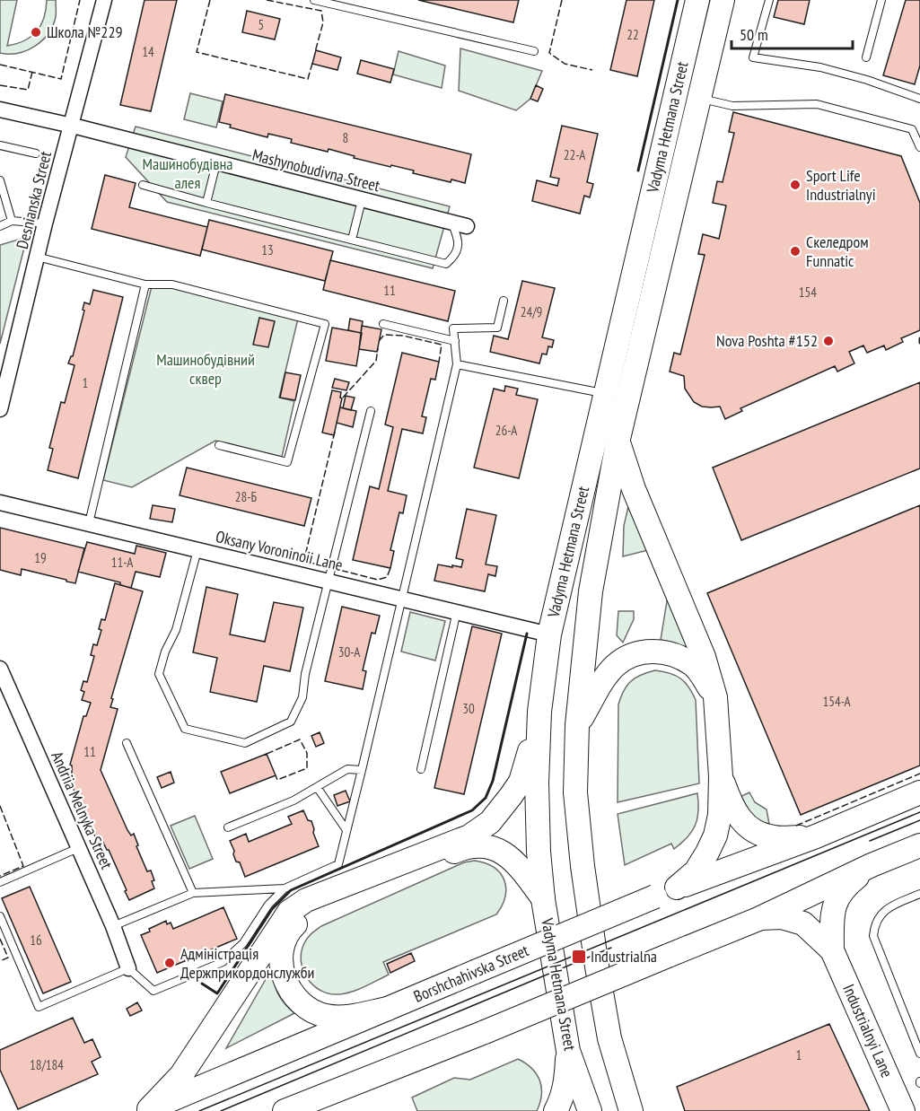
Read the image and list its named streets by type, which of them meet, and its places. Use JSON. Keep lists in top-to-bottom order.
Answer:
{
  "streets": {
    "main road": ["Vadyma Hetmana Street", "Borshchahivska Street", "Industrialnyi Lane"],
    "street": [
      "Mashynobudivna Street",
      "Desnianska Street",
      "Oksany Voroninoii Lane",
      "Andriia Melnyka Street"
    ]
  },
  "crossings": [
    ["Vadyma Hetmana Street", "Oksany Voroninoii Lane"],
    ["Mashynobudivna Street", "Desnianska Street"]
  ],
  "parks": ["Машинобудівна алея", "Машинобудівний сквер"],
  "places": {
    "other": [
      "Школа №229",
      "Sport Life Industrialnyi",
      "Скеледром Funnatic",
      "Nova Poshta #152",
      "Адміністрація Держприкордонслужби"
    ],
    "transit": ["Industrialna"]
  },
  "house_numbers": [
    "5",
    "22",
    "14",
    "8",
    "22-А",
    "13",
    "11",
    "154",
    "24/9",
    "1",
    "26-А",
    "28-Б",
    "19",
    "11-А",
    "30-А",
    "154-А",
    "30",
    "11",
    "16",
    "1",
    "18/184"
  ],
  "scale_bar": "50 m"
}
